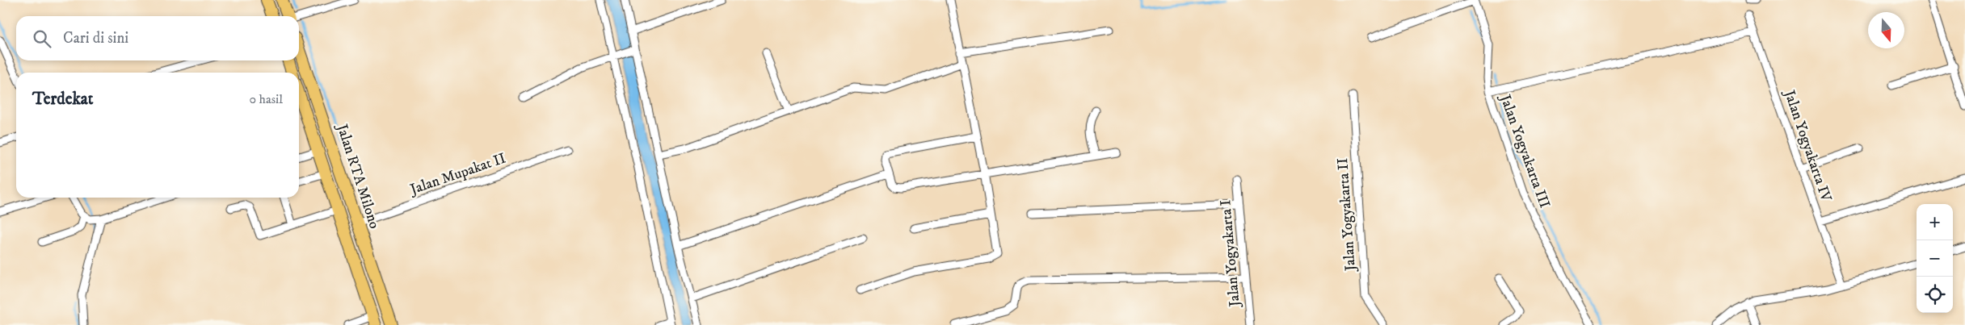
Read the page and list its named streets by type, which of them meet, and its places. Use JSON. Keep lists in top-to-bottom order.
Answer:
{
  "streets": {
    "highway": ["Jalan RTA Milono"],
    "street": [
      "Jalan Yogyakarta IV",
      "Jalan Yogyakarta III",
      "Jalan Mupakat II",
      "Jalan Yogyakarta II",
      "Jalan Yogyakarta I"
    ]
  },
  "crossings": [
    ["Jalan Mupakat II", "Jalan RTA Milono"]
  ],
  "north": "bottom",
  "page": {
    "search": "Cari di sini",
    "heading": ["Terdekat", "0 hasil"],
    "map_buttons": ["+", "−"]
  }
}
